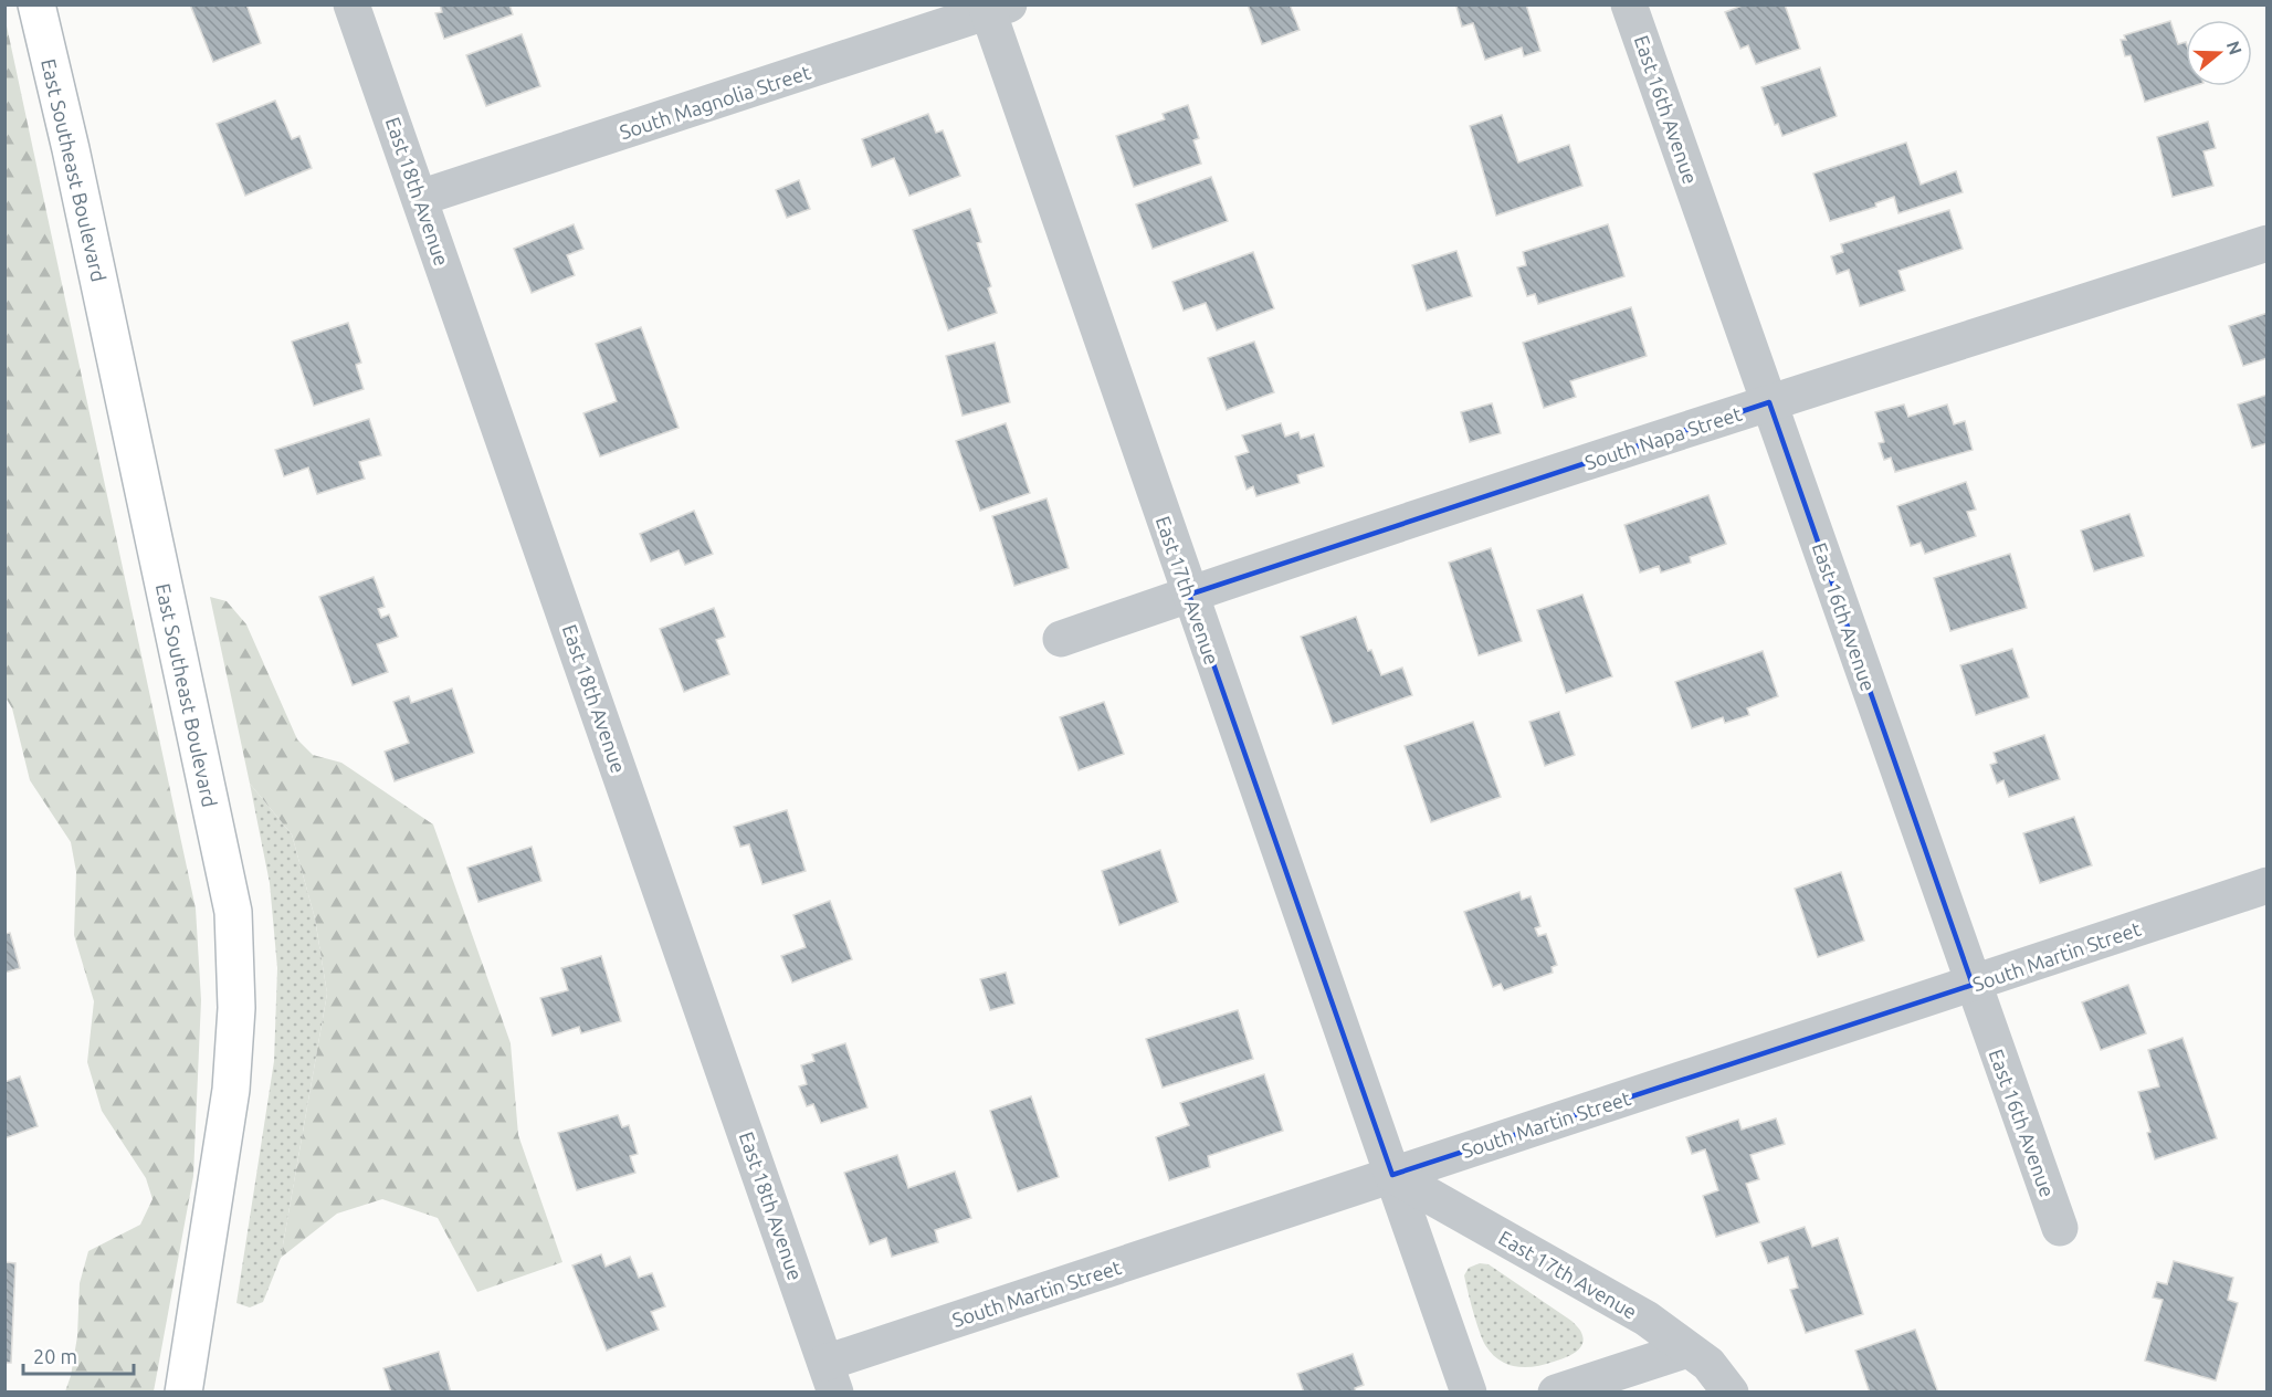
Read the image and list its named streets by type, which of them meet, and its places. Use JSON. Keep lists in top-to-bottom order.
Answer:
{
  "streets": {
    "main road": ["East Southeast Boulevard"],
    "street": [
      "South Magnolia Street",
      "East 16th Avenue",
      "East 18th Avenue",
      "South Napa Street",
      "East 17th Avenue",
      "South Martin Street"
    ]
  },
  "crossings": [
    ["South Magnolia Street", "East 18th Avenue"],
    ["South Magnolia Street", "East 17th Avenue"],
    ["East 16th Avenue", "South Napa Street"],
    ["East 16th Avenue", "South Martin Street"],
    ["East 18th Avenue", "South Martin Street"],
    ["South Napa Street", "East 17th Avenue"],
    ["East 17th Avenue", "South Martin Street"]
  ],
  "scale_bar": "20 m",
  "north": "right"
}
